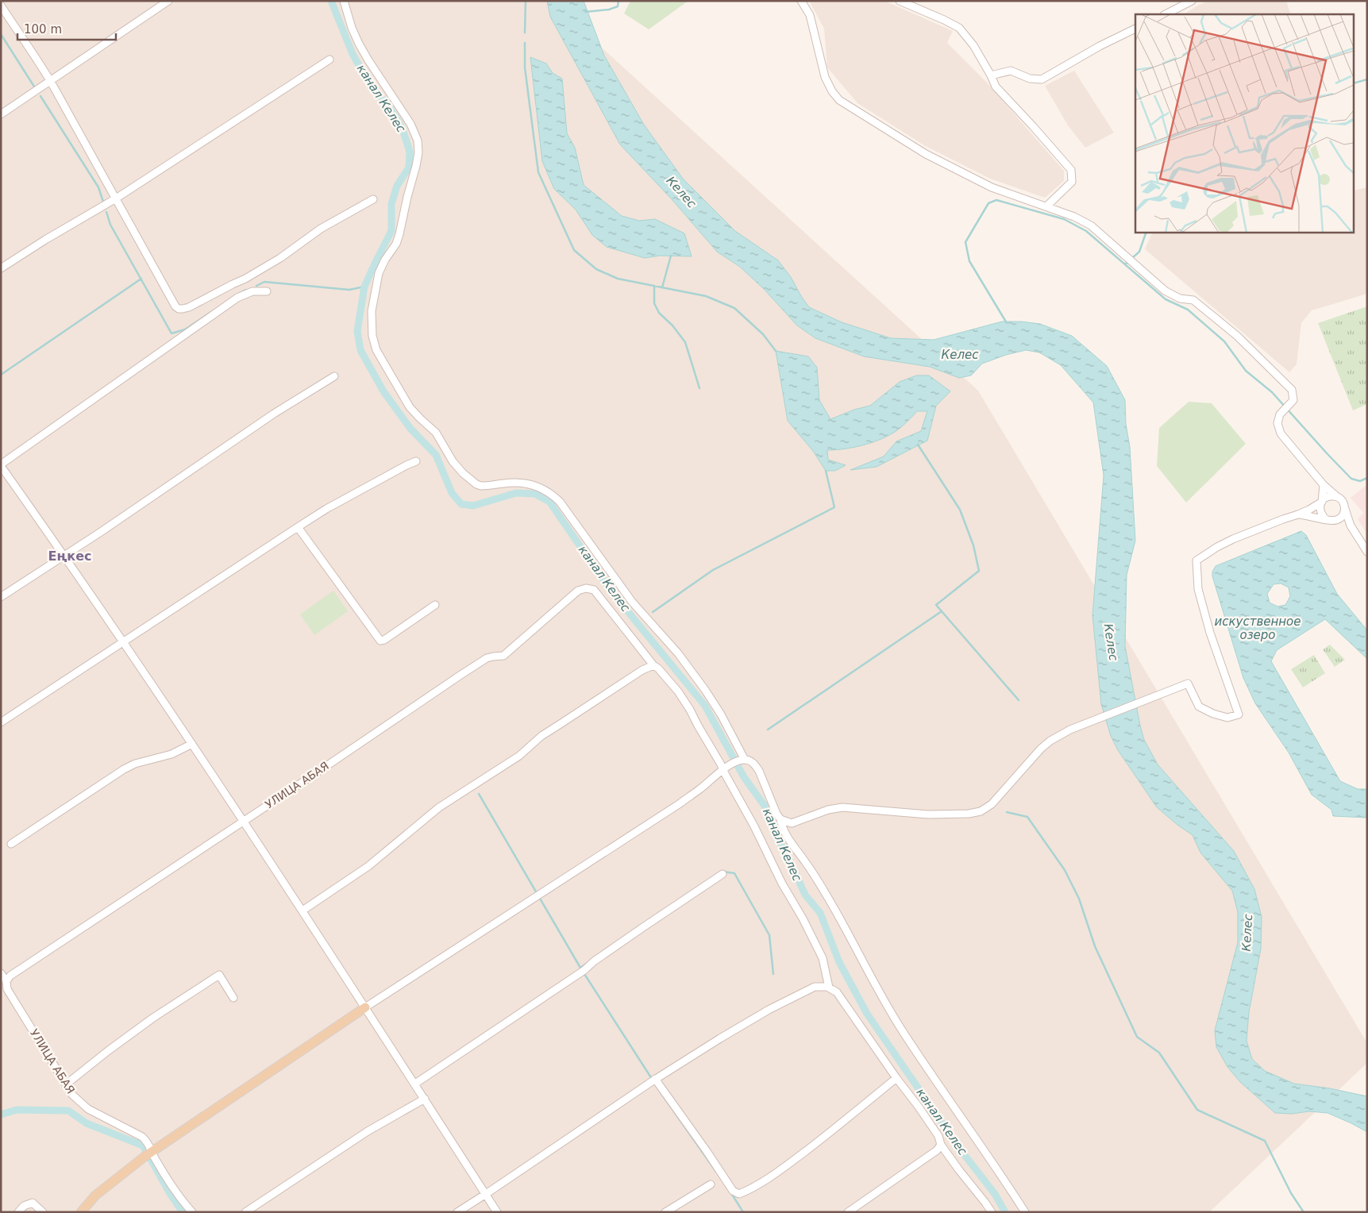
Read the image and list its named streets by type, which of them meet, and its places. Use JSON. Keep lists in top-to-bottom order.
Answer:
{
  "streets": {
    "street": ["УЛИЦА АБАЯ"]
  },
  "districts": ["Еңкес"],
  "water": ["канал Келес", "Келес", "искуственное озеро"],
  "scale_bar": "100 m"
}
